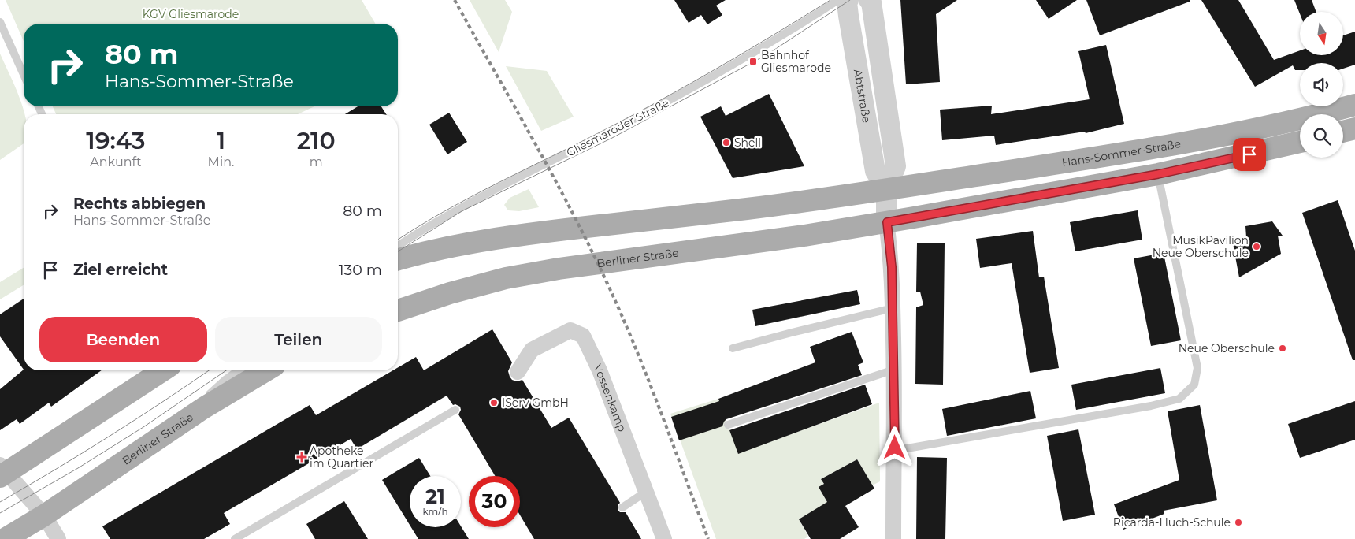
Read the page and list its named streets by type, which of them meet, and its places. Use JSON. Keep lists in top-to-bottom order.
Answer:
{
  "streets": {
    "main road": ["Hans-Sommer-Straße", "Berliner Straße"],
    "street": ["Abtstraße", "Vossenkamp"],
    "lane": ["Gliesmaroder Straße"]
  },
  "crossings": [
    ["Abtstraße", "Hans-Sommer-Straße"],
    ["Abtstraße", "Berliner Straße"]
  ],
  "parks": ["KGV Gliesmarode"],
  "places": {
    "transit": ["Bahnhof Gliesmarode"],
    "other": [
      "Shell",
      "MusikPavilion Neue Oberschule",
      "Neue Oberschule",
      "IServ GmbH",
      "Ricarda-Huch-Schule"
    ],
    "health": ["Apotheke im Quartier"]
  },
  "north": "bottom",
  "page": {
    "turn": ["80 m", "Hans-Sommer-Straße"],
    "eta": [
      "19:43",
      "Ankunft",
      "1",
      "Min.",
      "210",
      "m"
    ],
    "list": [
      {
        "name": "Rechts abbiegen",
        "note": "Hans-Sommer-Straße",
        "value": "80 m"
      },
      {
        "name": "Ziel erreicht",
        "value": "130 m"
      }
    ],
    "buttons": ["Beenden", "Teilen"],
    "speed": "21 km/h",
    "limit": "30"
  }
}
